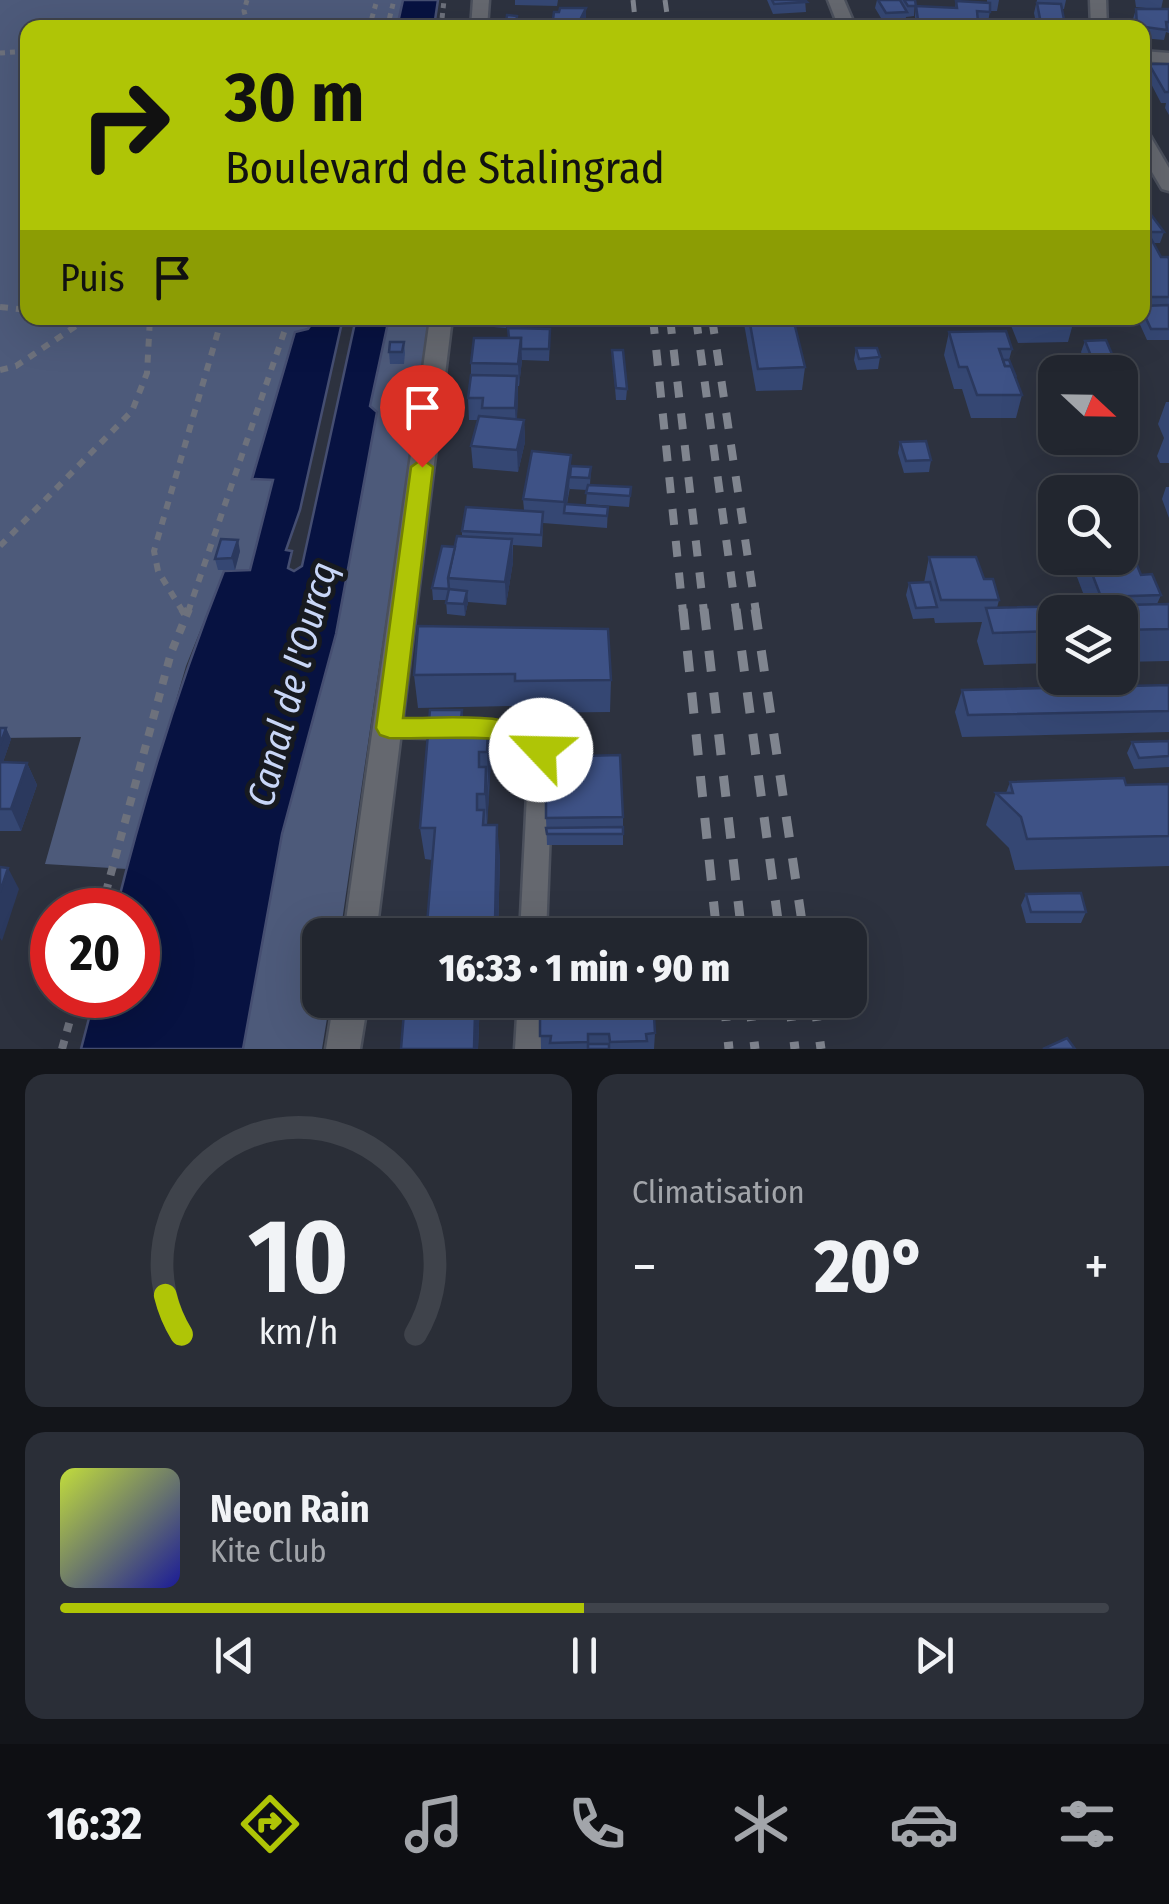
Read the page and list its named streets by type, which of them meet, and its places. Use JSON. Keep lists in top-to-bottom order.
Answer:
{
  "water": ["Canal de l'Ourcq"],
  "north": "right",
  "page": {
    "turn": ["30 m", "Boulevard de Stalingrad"],
    "then": "Puis",
    "limit": "20",
    "trip": "16:33 · 1 min · 90 m",
    "tile": "Climatisation",
    "heat": ["−", "20°", "+"],
    "song": ["Neon Rain", "Kite Club"],
    "tabs": "16:32",
    "gauge": ["10", "km/h"]
  }
}
